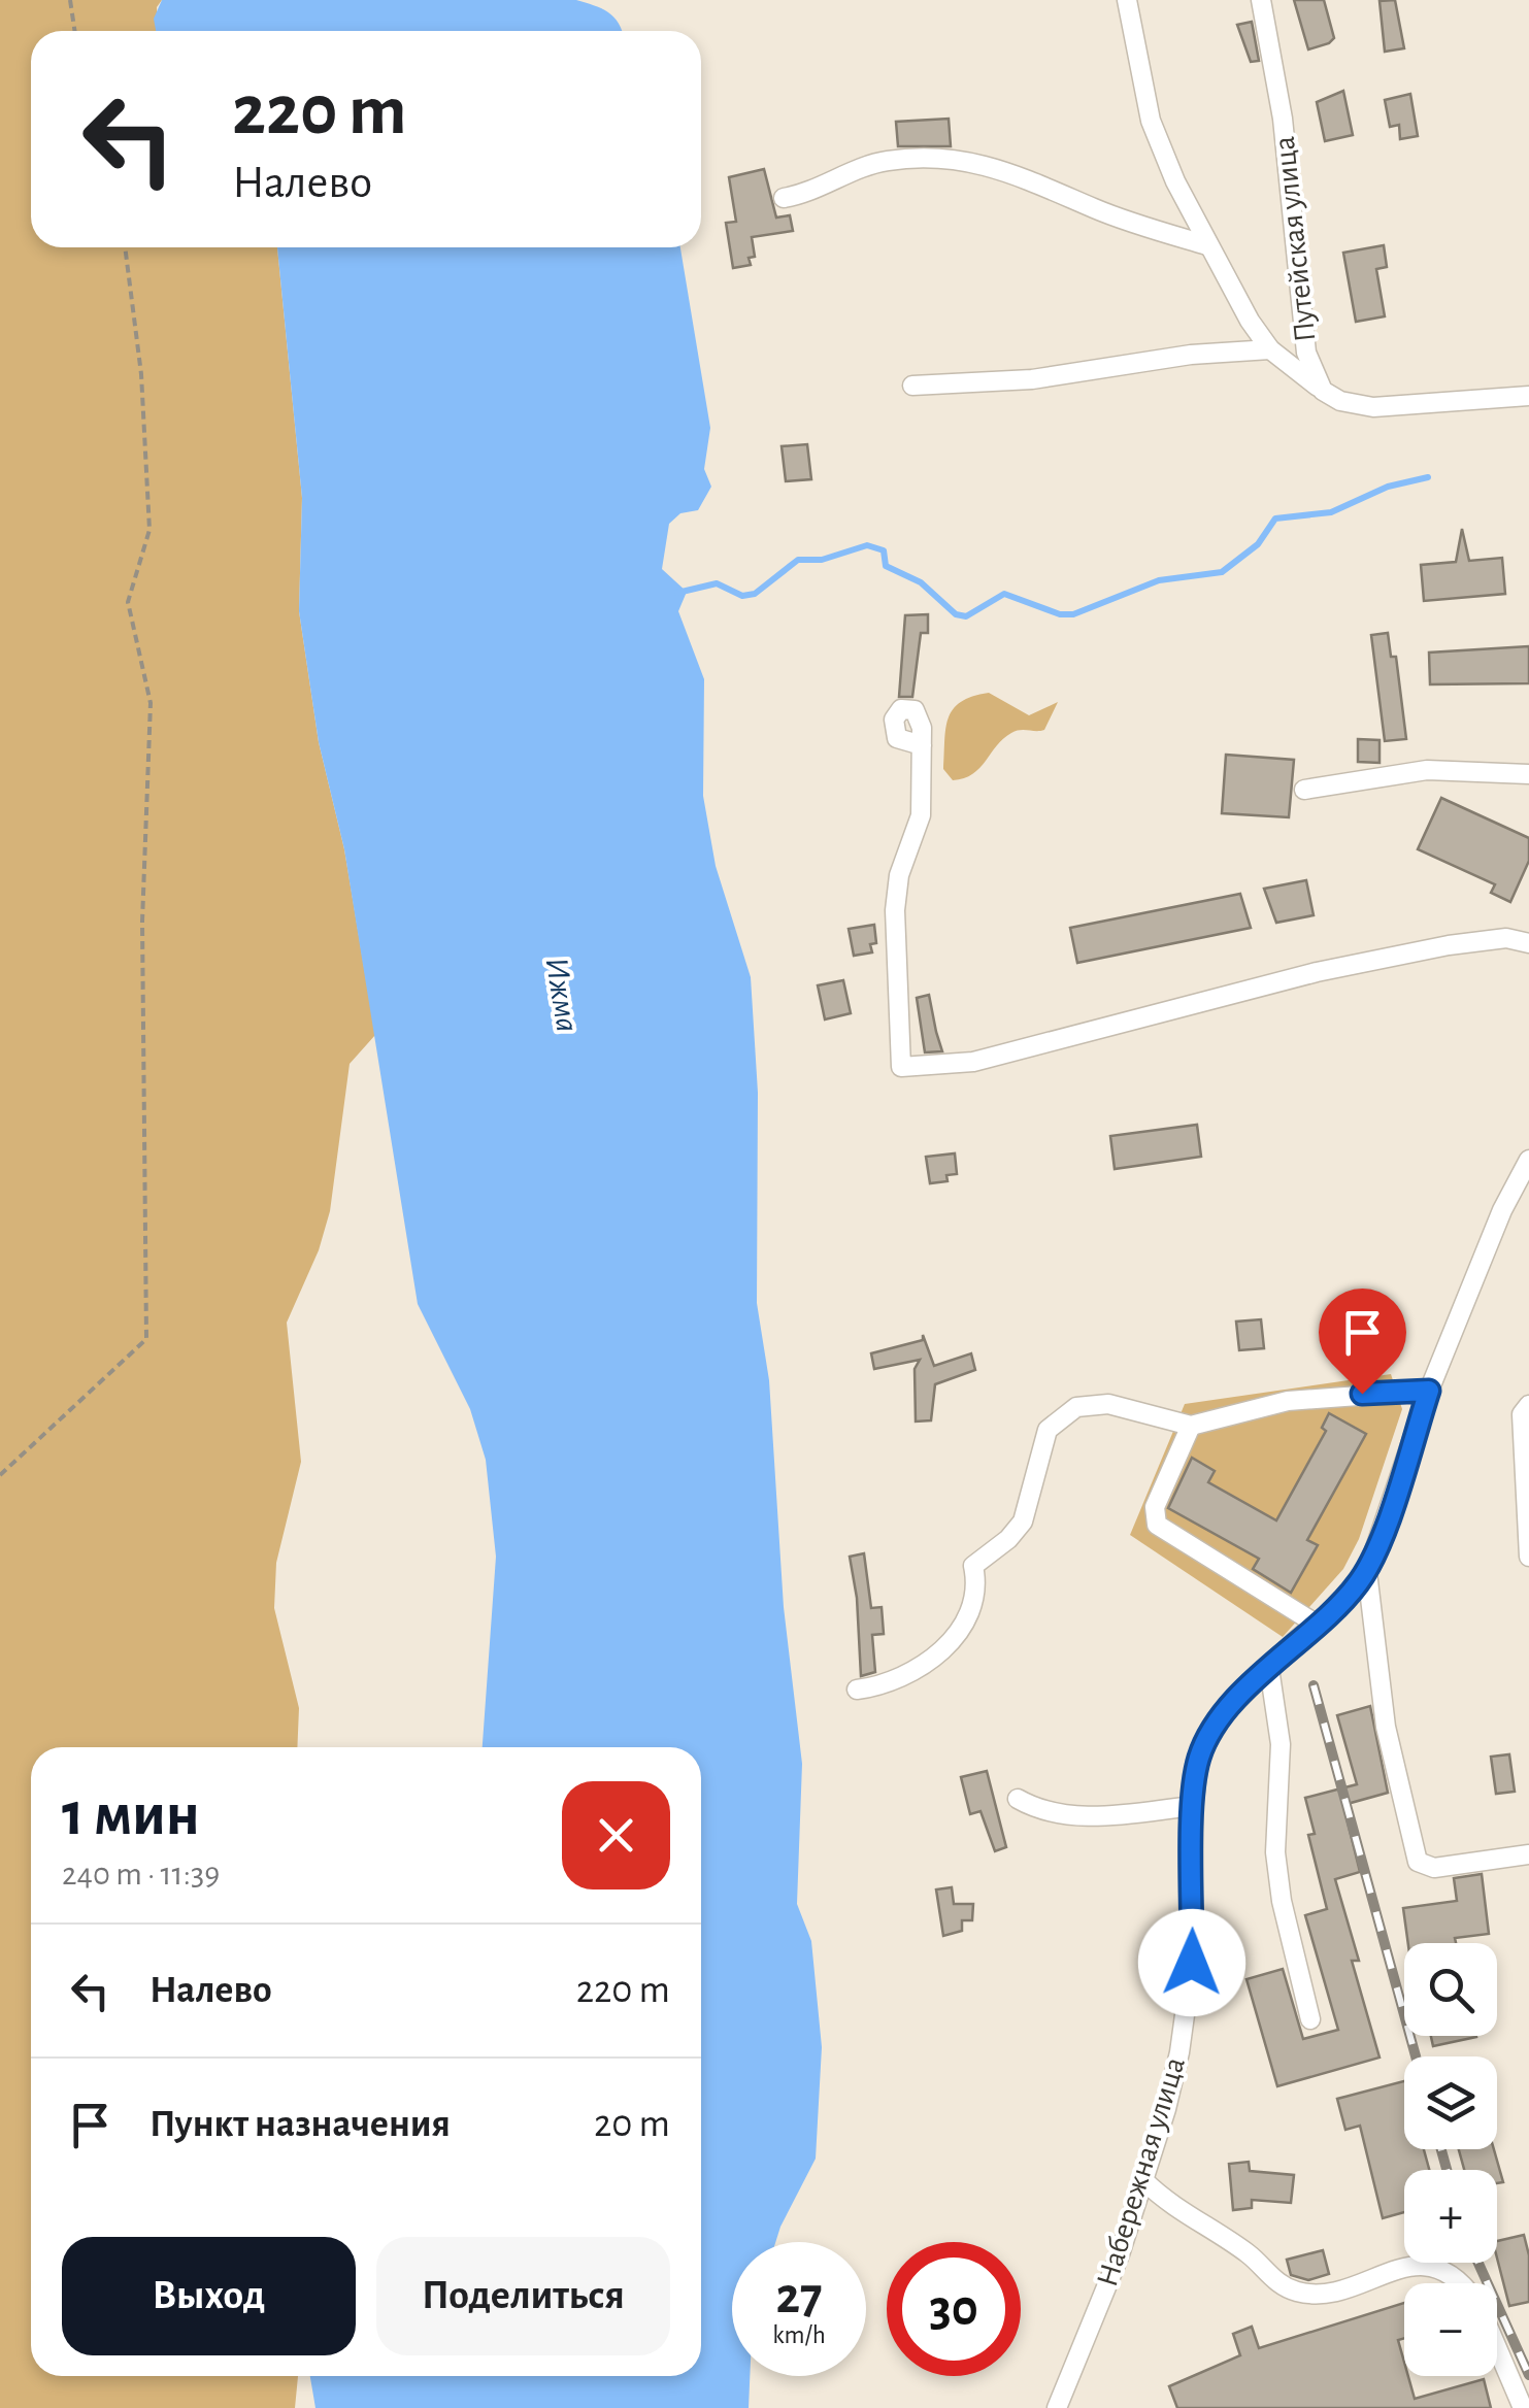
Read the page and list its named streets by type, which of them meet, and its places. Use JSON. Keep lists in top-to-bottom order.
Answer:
{
  "streets": {
    "street": ["Путейская улица", "Набережная улица"]
  },
  "water": ["Ижма"],
  "page": {
    "turn": ["220 m", "Налево"],
    "heading": ["1 мин", "240 m · 11:39"],
    "list": [
      {
        "name": "Налево",
        "value": "220 m"
      },
      {
        "name": "Пункт назначения",
        "value": "20 m"
      }
    ],
    "map_buttons": ["+", "−"],
    "buttons": ["Выход", "Поделиться"],
    "speed": "27 km/h",
    "limit": "30"
  }
}
